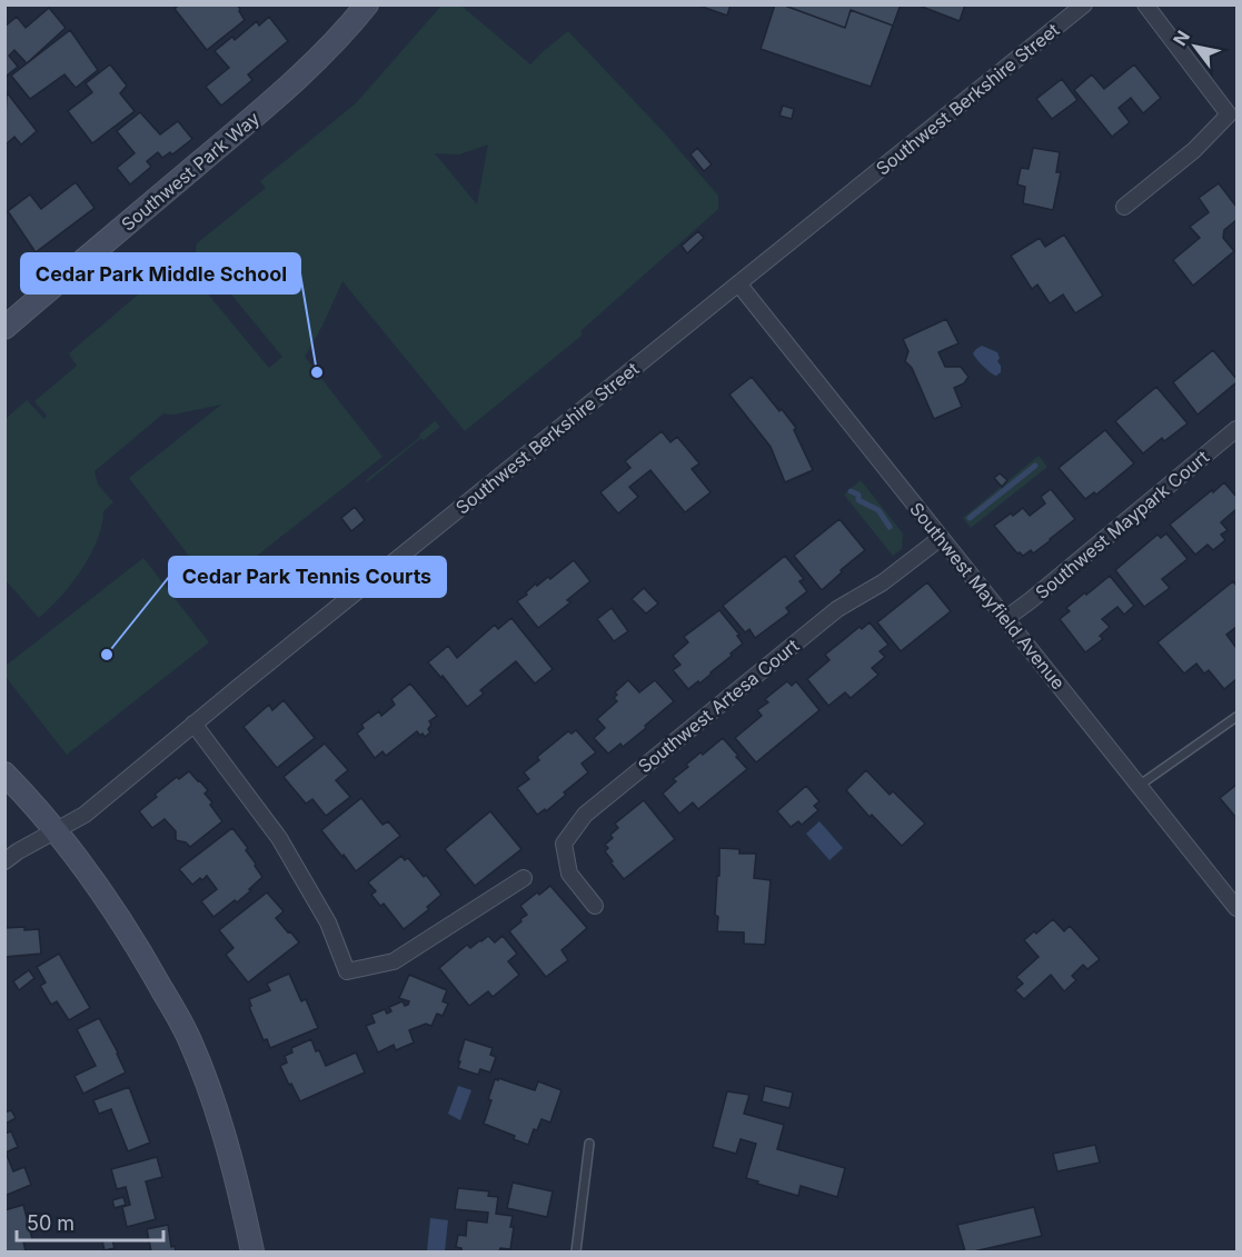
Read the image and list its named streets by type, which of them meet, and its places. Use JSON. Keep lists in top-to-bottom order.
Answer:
{
  "streets": {
    "main road": ["Southwest Park Way"],
    "street": [
      "Southwest Berkshire Street",
      "Southwest Maypark Court",
      "Southwest Mayfield Avenue",
      "Southwest Artesa Court"
    ]
  },
  "crossings": [
    ["Southwest Berkshire Street", "Southwest Mayfield Avenue"],
    ["Southwest Maypark Court", "Southwest Mayfield Avenue"],
    ["Southwest Mayfield Avenue", "Southwest Artesa Court"]
  ],
  "places": ["Cedar Park Middle School", "Cedar Park Tennis Courts"],
  "scale_bar": "50 m",
  "north": "top left"
}
